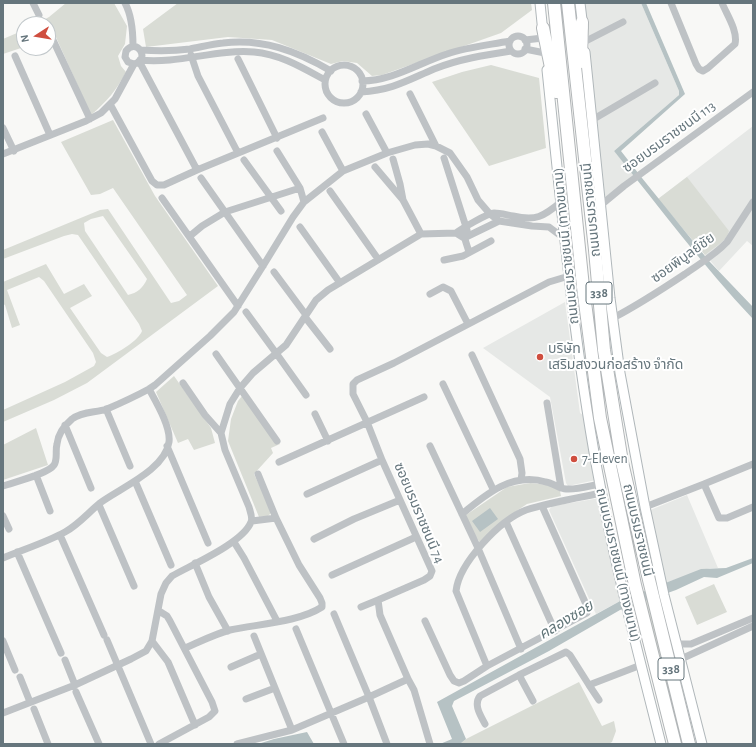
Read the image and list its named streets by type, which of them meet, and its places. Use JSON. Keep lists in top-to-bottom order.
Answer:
{
  "streets": {
    "highway": ["ถนนบรมราชชนนี", "338"],
    "main road": ["ถนนบรมราชชนนี (ทางขนาน)"],
    "street": ["ซอยบรมราชชนนี 113", "ซอยพิบูลย์ชัย", "ซอยบรมราชชนนี 74"]
  },
  "crossings": [
    ["ซอยบรมราชชนนี 113", "338"],
    ["ถนนบรมราชชนนี", "338"],
    ["ถนนบรมราชชนนี (ทางขนาน)", "ซอยบรมราชชนนี 74"],
    ["ซอยพิบูลย์ชัย", "338"]
  ],
  "water": ["คลองซอย"],
  "places": ["บริษัท เสริมสงวนก่อสร้าง จำกัด", "7-Eleven"],
  "north": "left"
}
